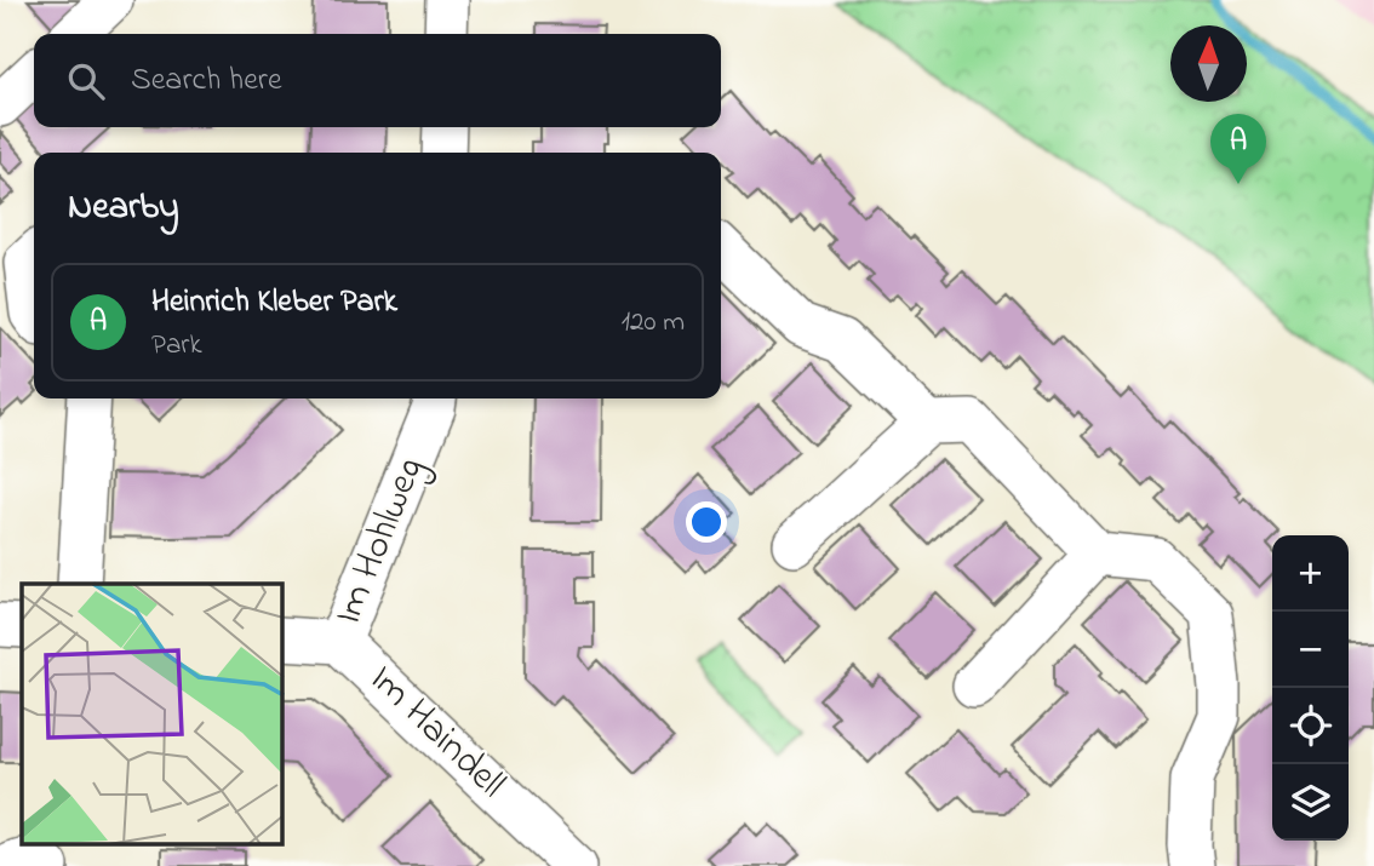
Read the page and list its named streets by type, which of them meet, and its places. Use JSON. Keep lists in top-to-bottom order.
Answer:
{
  "streets": {
    "street": ["Im Hohlweg", "Im Haindell"]
  },
  "crossings": [
    ["Im Hohlweg", "Im Haindell"]
  ],
  "north": "top",
  "page": {
    "search": "Search here",
    "pins": "A",
    "heading": "Nearby",
    "list": [
      {
        "mark": "A",
        "name": "Heinrich Kleber Park",
        "note": "Park",
        "value": "120 m"
      }
    ],
    "map_buttons": ["+", "−"]
  }
}
